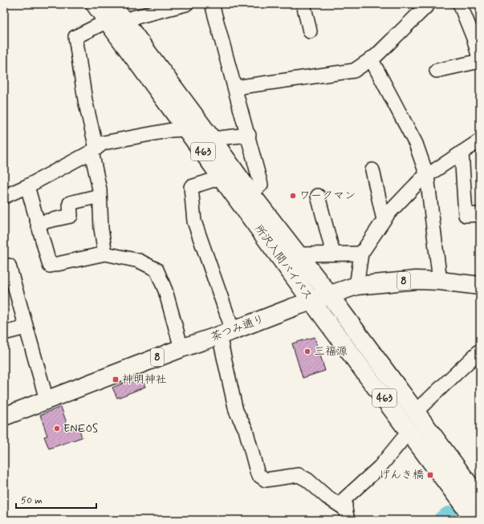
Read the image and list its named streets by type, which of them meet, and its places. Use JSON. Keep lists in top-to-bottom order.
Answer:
{
  "streets": {
    "main road": [
      "463",
      "所沢入間バイパス",
      "8",
      "茶つみ通り"
    ]
  },
  "crossings": [
    ["所沢入間バイパス", "茶つみ通り"]
  ],
  "places": {
    "other": ["ワークマン", "三福源", "ENEOS"],
    "transit": ["神明神社", "げんき橋"]
  },
  "scale_bar": "50 m"
}
